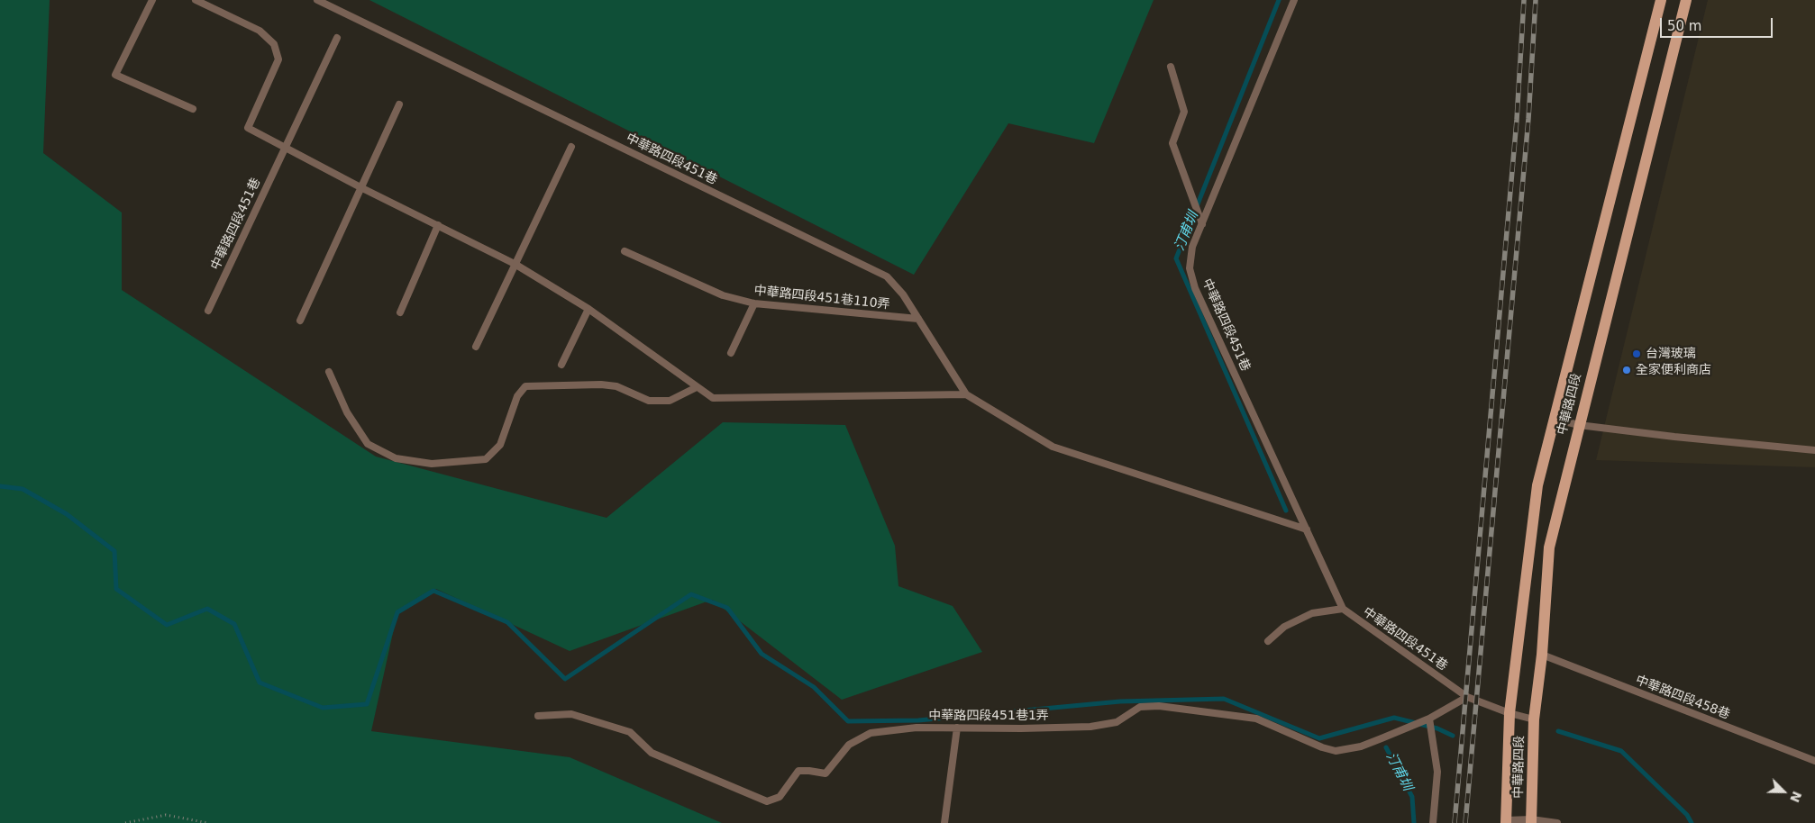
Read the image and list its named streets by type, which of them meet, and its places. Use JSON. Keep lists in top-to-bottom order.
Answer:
{
  "streets": {
    "main road": ["中華路四段"],
    "lane": [
      "中華路四段451巷",
      "中華路四段451巷110弄",
      "中華路四段458巷",
      "中華路四段451巷1弄"
    ]
  },
  "crossings": [
    ["中華路四段451巷", "中華路四段451巷110弄"],
    ["中華路四段451巷", "中華路四段"],
    ["中華路四段451巷", "中華路四段451巷1弄"],
    ["中華路四段", "中華路四段458巷"]
  ],
  "water": ["汀甫圳"],
  "places": ["台灣玻璃", "全家便利商店"],
  "scale_bar": "50 m",
  "north": "bottom right"
}
